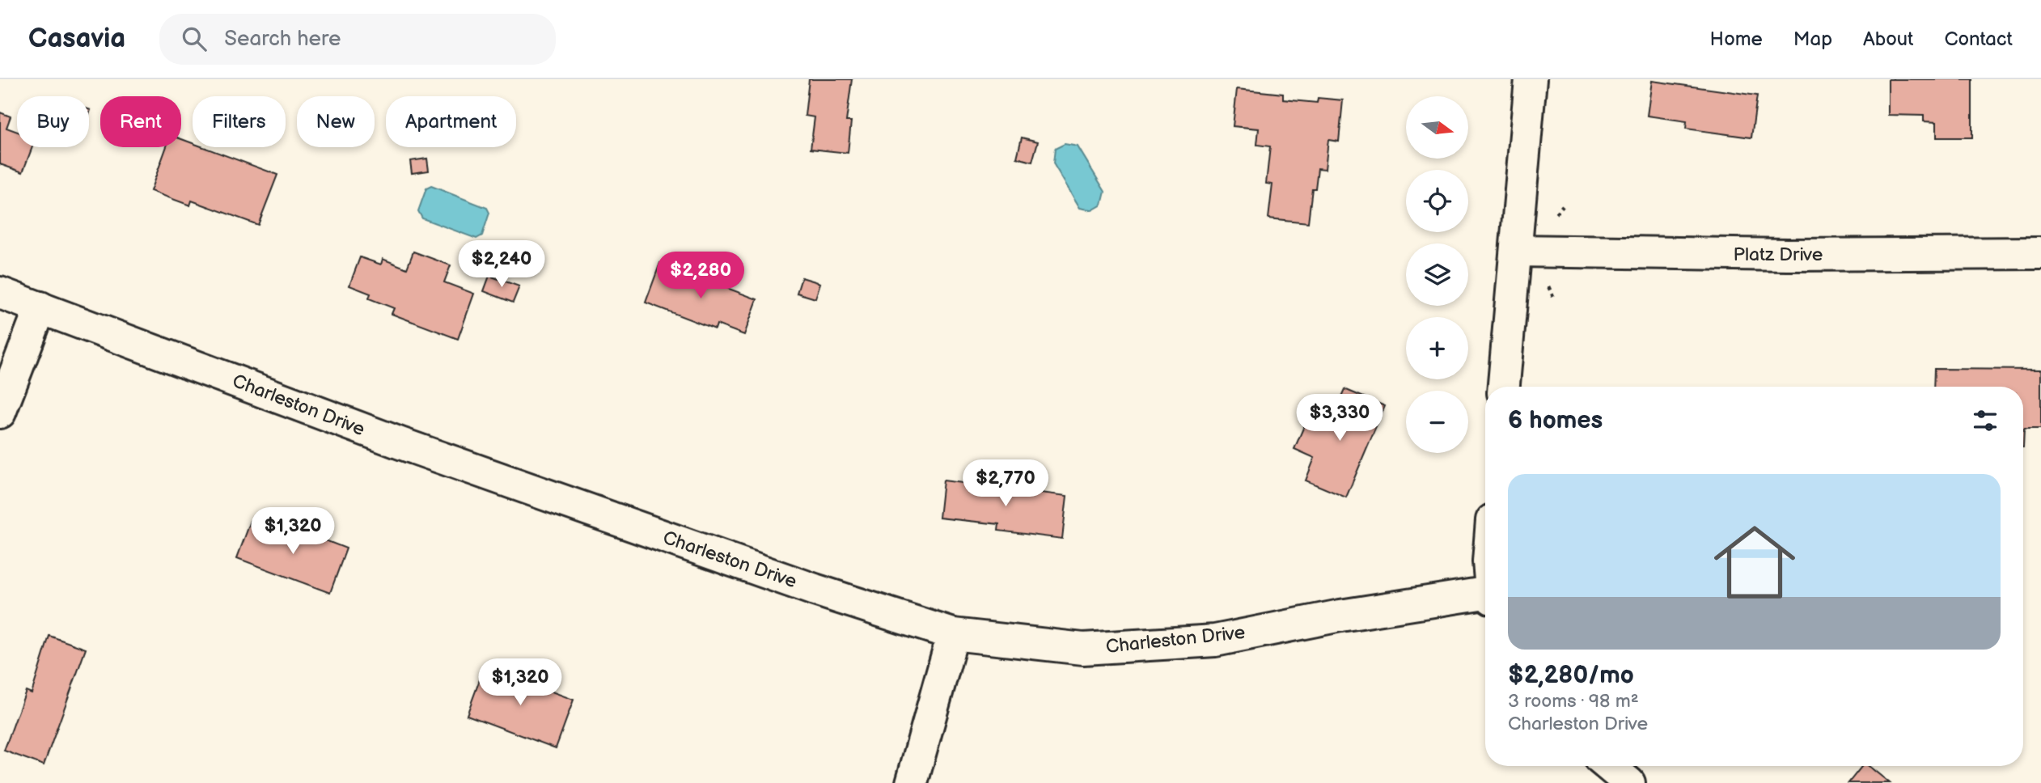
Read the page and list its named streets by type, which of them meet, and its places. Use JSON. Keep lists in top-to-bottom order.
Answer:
{
  "streets": {
    "street": ["Platz Drive", "Charleston Drive"]
  },
  "north": "right",
  "page": {
    "header": "Casavia",
    "search": "Search here",
    "nav": [
      "Home",
      "Map",
      "About",
      "Contact"
    ],
    "map_buttons": ["+", "−"],
    "chip": [
      "Buy",
      "Rent",
      "Filters",
      "New",
      "Apartment"
    ],
    "price": [
      "$2,240",
      "$2,280",
      "$3,330",
      "$2,770",
      "$1,320",
      "$1,320"
    ],
    "heading": "6 homes",
    "list": [
      {
        "name": "$2,280/mo",
        "note": "3 rooms · 98 m² · Charleston Drive"
      }
    ]
  }
}
